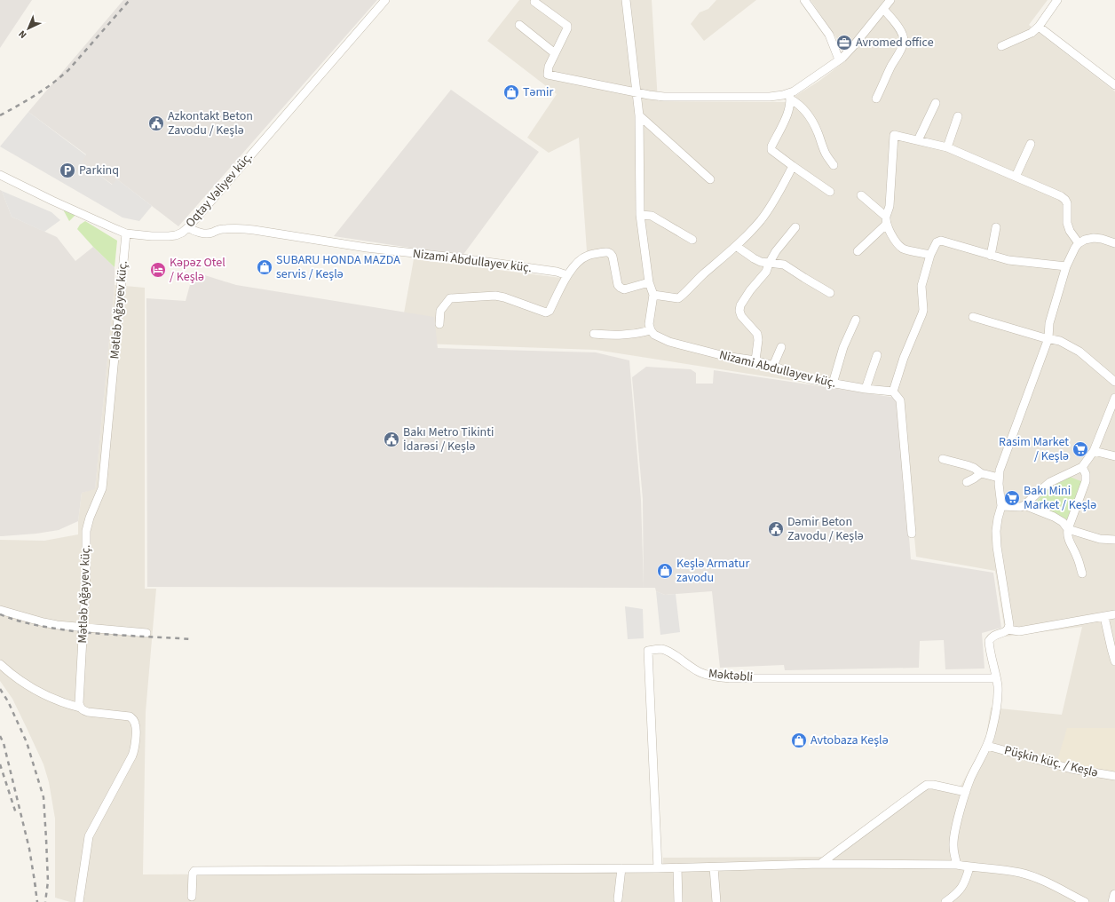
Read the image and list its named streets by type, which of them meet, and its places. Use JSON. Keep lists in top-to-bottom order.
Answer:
{
  "streets": {
    "street": [
      "Oqtay Vəliyev küç.",
      "Nizami Abdullayev küç.",
      "Mətləb Ağayev küç.",
      "Məktəbli",
      "Püşkin küç. / Keşlə"
    ]
  },
  "crossings": [
    ["Oqtay Vəliyev küç.", "Nizami Abdullayev küç."],
    ["Oqtay Vəliyev küç.", "Mətləb Ağayev küç."]
  ],
  "places": {
    "office": ["Avromed office"],
    "shop": [
      "Təmir",
      "SUBARU HONDA MAZDA servis / Keşlə",
      "Keşlə Armatur zavodu",
      "Avtobaza Keşlə"
    ],
    "public building": ["Azkontakt Beton Zavodu / Keşlə", "Bakı Metro Tikinti İdarəsi / Keşlə", "Dəmir Beton Zavodu / Keşlə"],
    "parking": ["Parkinq"],
    "hotel": ["Kəpəz Otel / Keşlə"],
    "supermarket": ["Rasim Market / Keşlə", "Bakı Mini Market / Keşlə"]
  },
  "north": "bottom left"
}
